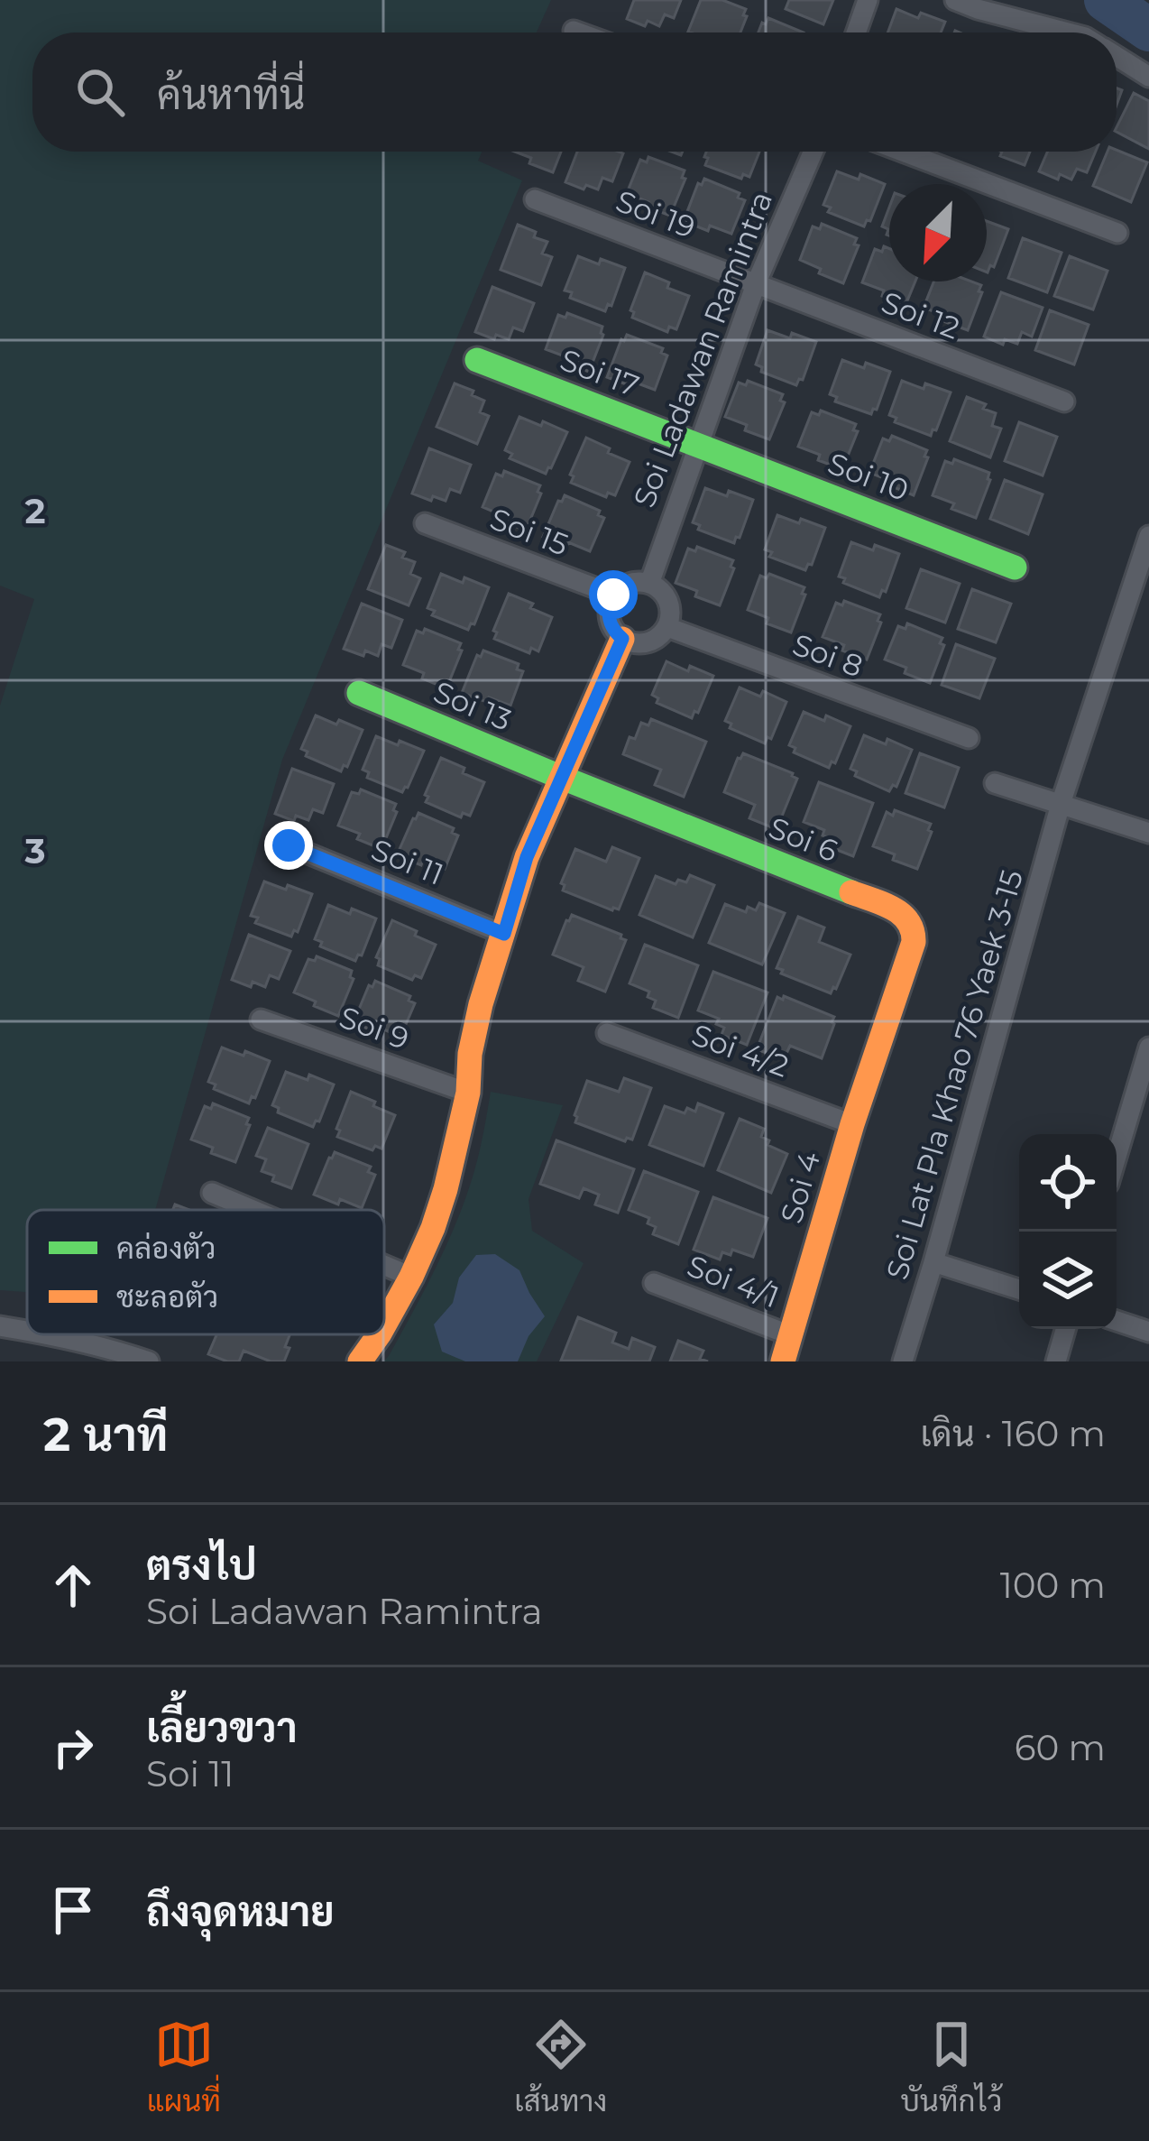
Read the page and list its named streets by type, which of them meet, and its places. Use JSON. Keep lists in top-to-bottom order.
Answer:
{
  "streets": {
    "street": [
      "Soi 19",
      "Soi 12",
      "Soi Ladawan Ramintra",
      "Soi 17",
      "Soi 10",
      "Soi 15",
      "Soi 8",
      "Soi 13",
      "Soi 6",
      "Soi 11",
      "Soi 9",
      "Soi 4/2",
      "Soi Lat Pla Khao 76 Yaek 3-15",
      "Soi 4",
      "Soi 4/1"
    ]
  },
  "crossings": [
    ["Soi 19", "Soi 12"],
    ["Soi 19", "Soi Ladawan Ramintra"],
    ["Soi 12", "Soi Ladawan Ramintra"],
    ["Soi Ladawan Ramintra", "Soi 17"],
    ["Soi Ladawan Ramintra", "Soi 10"],
    ["Soi Ladawan Ramintra", "Soi 15"],
    ["Soi Ladawan Ramintra", "Soi 8"],
    ["Soi 17", "Soi 10"],
    ["Soi 15", "Soi 8"],
    ["Soi 13", "Soi 6"],
    ["Soi 6", "Soi 4"],
    ["Soi 4/2", "Soi 4"],
    ["Soi 4", "Soi 4/1"]
  ],
  "legend": ["คล่องตัว", "ชะลอตัว"],
  "north": "bottom left",
  "page": {
    "search": "ค้นหาที่นี่",
    "heading": ["2 นาที", "เดิน · 160 m"],
    "list": [
      ["ตรงไป", "Soi Ladawan Ramintra", "100 m"],
      ["เลี้ยวขวา", "Soi 11", "60 m"],
      "ถึงจุดหมาย"
    ],
    "nav": ["แผนที่", "เส้นทาง", "บันทึกไว้"]
  },
  "grid": {
    "rows": ["2", "3"]
  }
}
